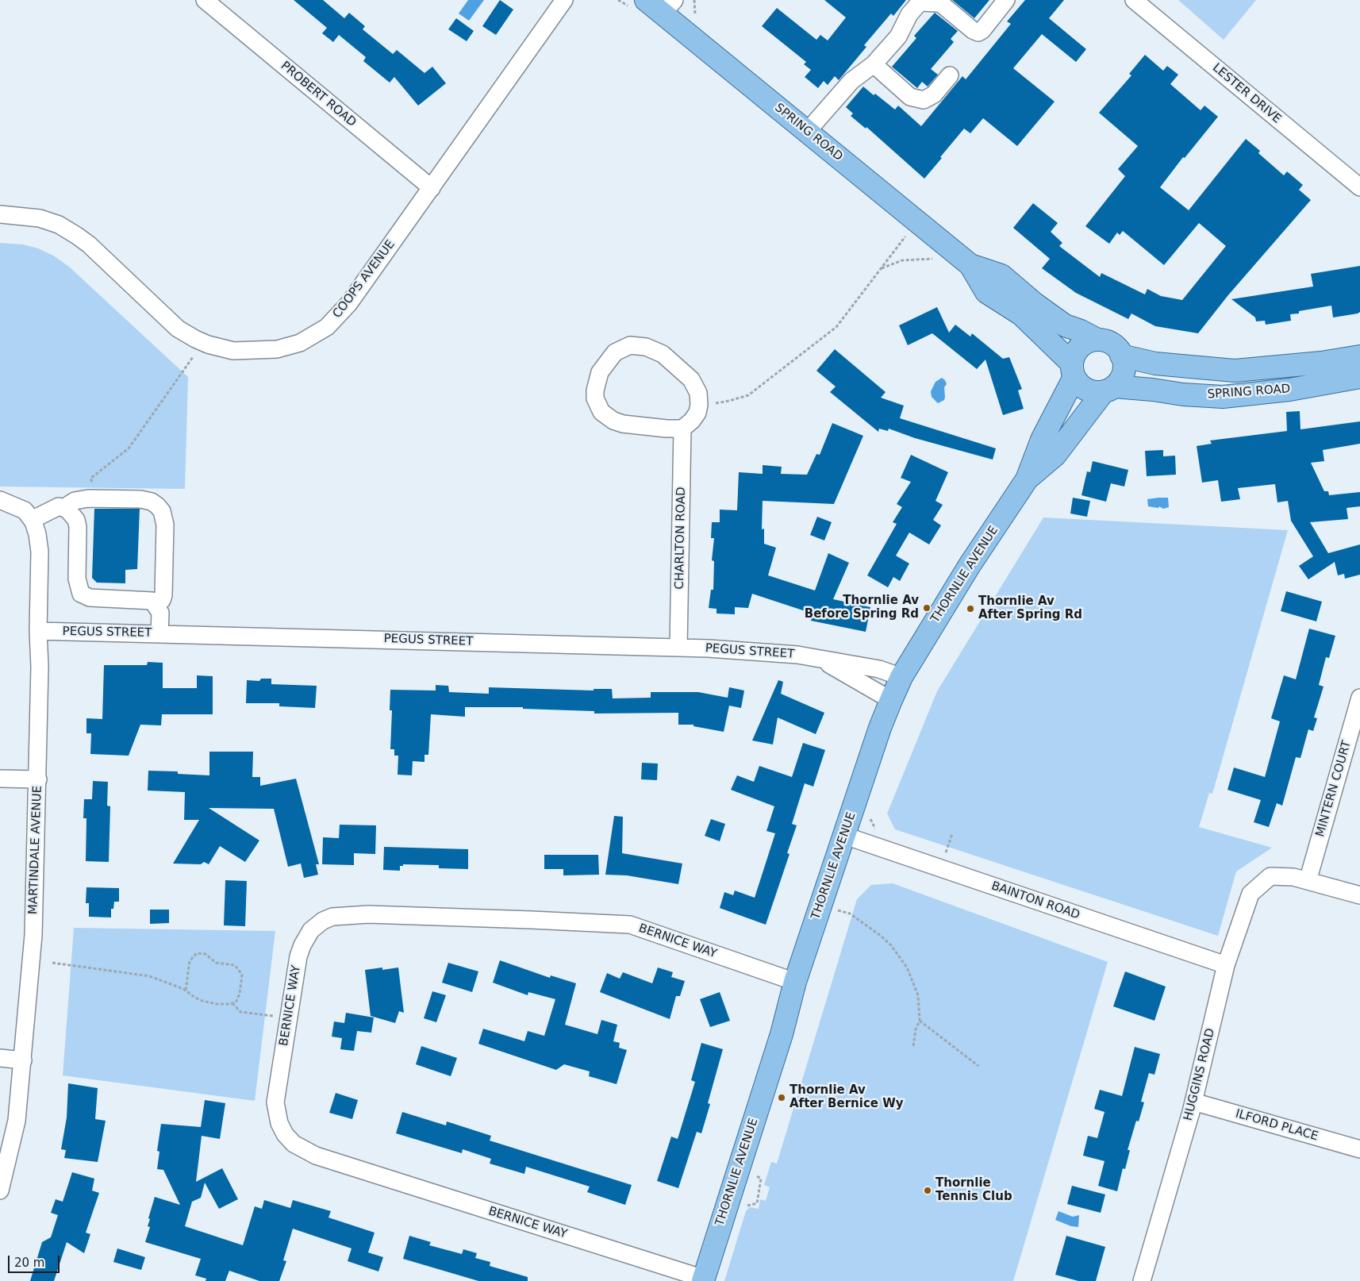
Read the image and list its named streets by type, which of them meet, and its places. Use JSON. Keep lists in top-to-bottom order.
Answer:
{
  "streets": {
    "main road": ["SPRING ROAD", "THORNLIE AVENUE"],
    "street": [
      "LESTER DRIVE",
      "PROBERT ROAD",
      "COOPS AVENUE",
      "CHARLTON ROAD",
      "PEGUS STREET",
      "MINTERN COURT",
      "MARTINDALE AVENUE",
      "BAINTON ROAD",
      "BERNICE WAY",
      "HUGGINS ROAD",
      "ILFORD PLACE"
    ]
  },
  "crossings": [
    ["PROBERT ROAD", "COOPS AVENUE"],
    ["SPRING ROAD", "THORNLIE AVENUE"],
    ["CHARLTON ROAD", "PEGUS STREET"],
    ["THORNLIE AVENUE", "PEGUS STREET"],
    ["THORNLIE AVENUE", "BAINTON ROAD"],
    ["THORNLIE AVENUE", "BERNICE WAY"],
    ["PEGUS STREET", "MARTINDALE AVENUE"],
    ["MINTERN COURT", "HUGGINS ROAD"],
    ["BAINTON ROAD", "HUGGINS ROAD"],
    ["HUGGINS ROAD", "ILFORD PLACE"]
  ],
  "places": [
    "Thornlie Av Before Spring Rd",
    "Thornlie Av After Spring Rd",
    "Thornlie Av After Bernice Wy",
    "Thornlie Tennis Club"
  ],
  "scale_bar": "20 m"
}
